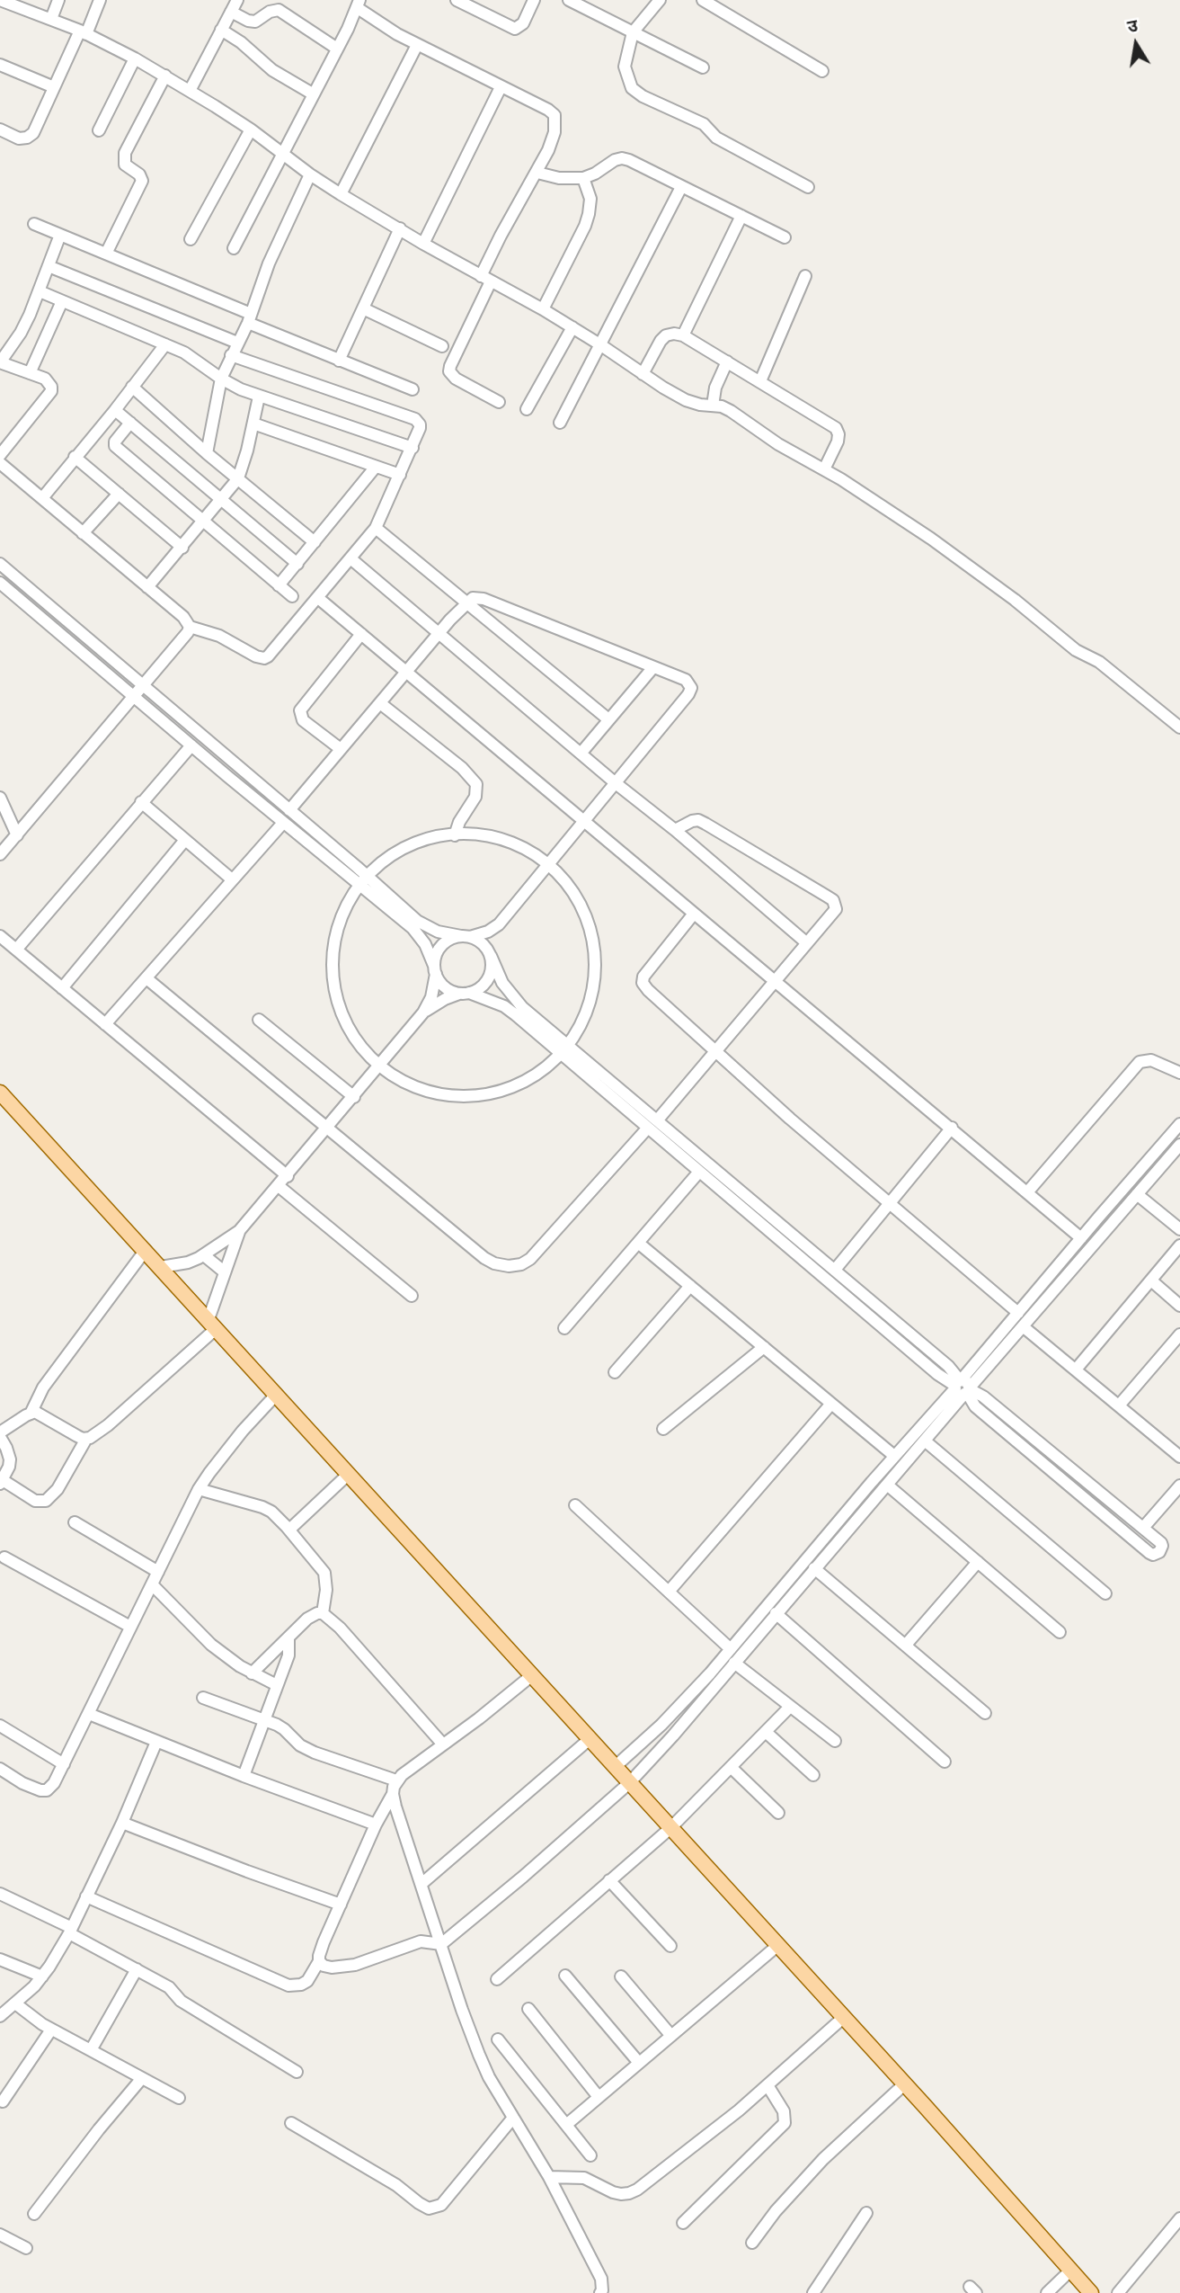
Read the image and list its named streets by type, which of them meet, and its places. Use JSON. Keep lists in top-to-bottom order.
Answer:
{
  "north": "top"
}
